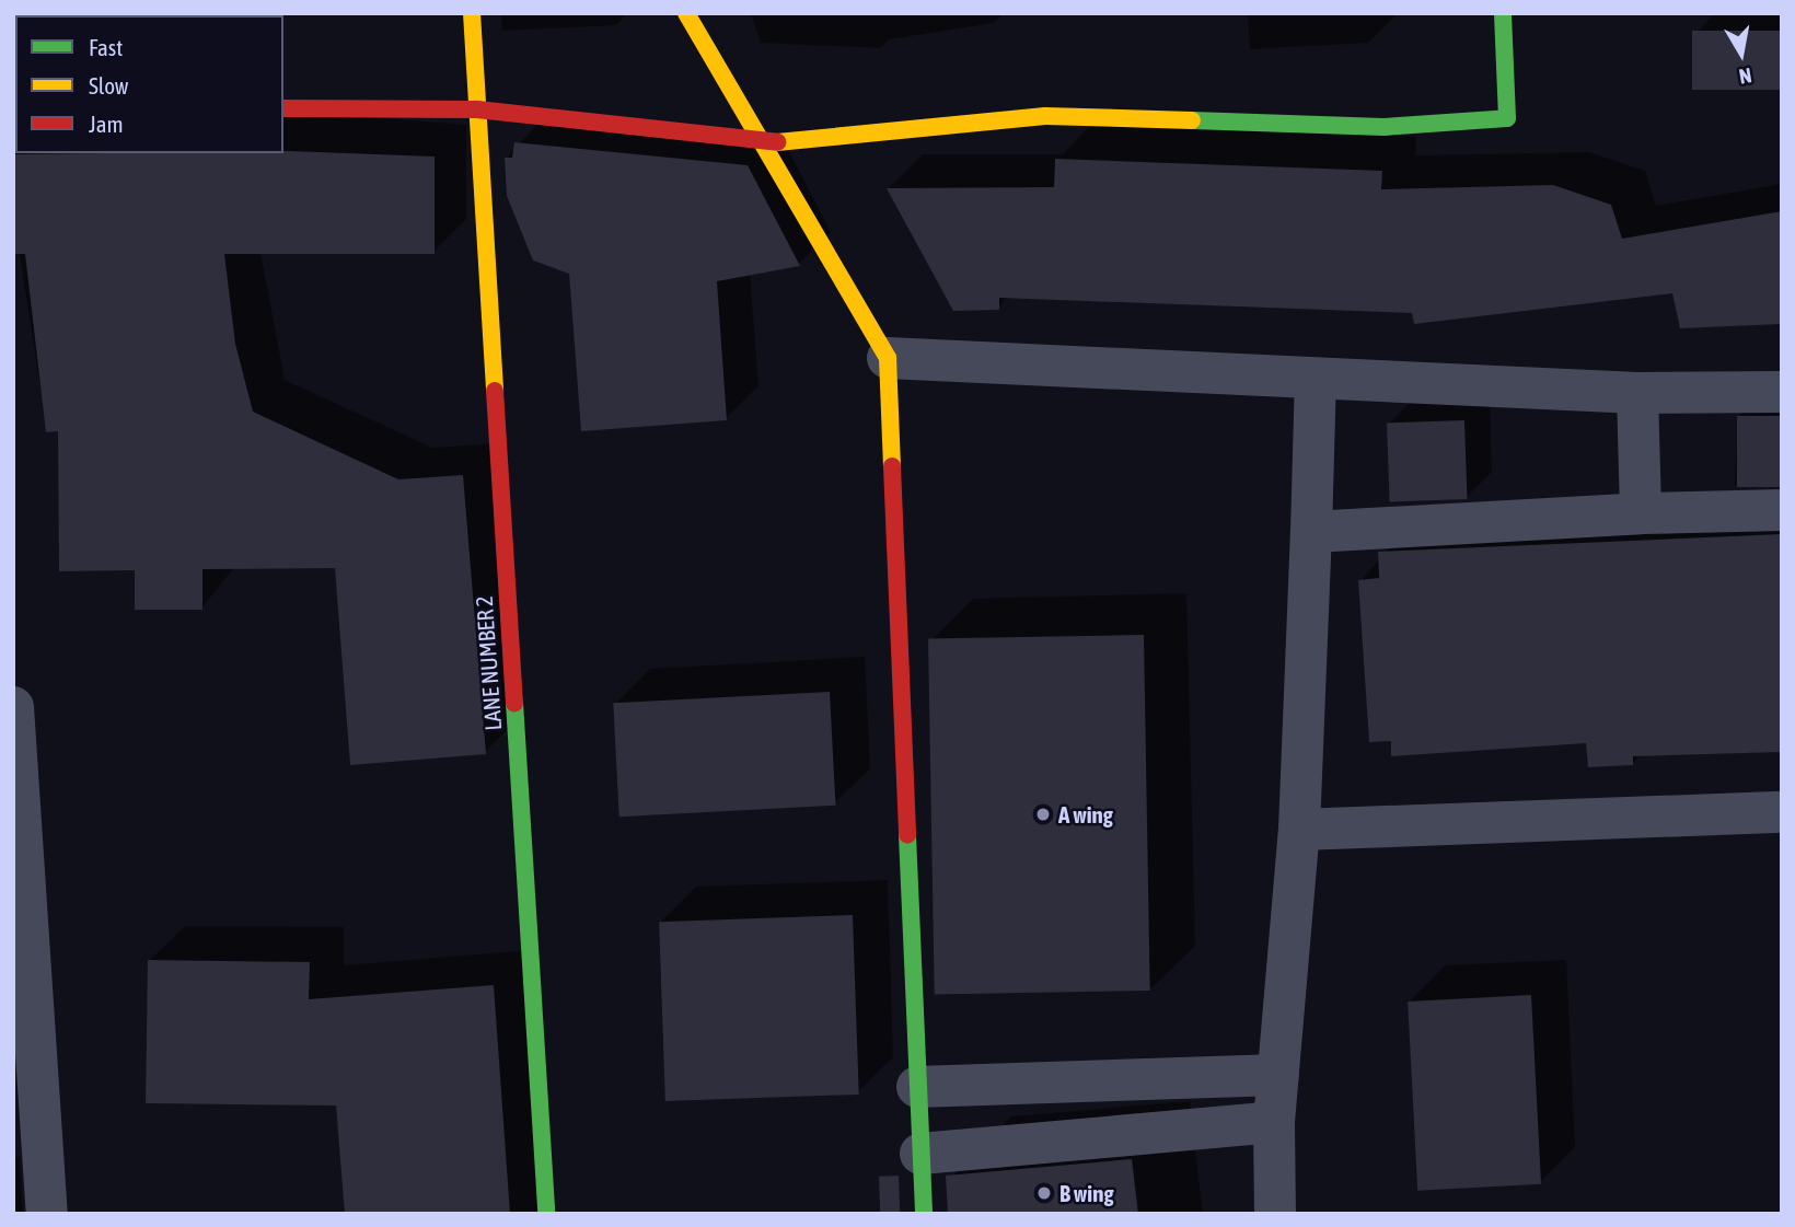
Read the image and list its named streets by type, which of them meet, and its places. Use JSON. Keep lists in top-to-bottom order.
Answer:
{
  "streets": {
    "street": ["LANE NUMBER 2"]
  },
  "places": ["A wing", "B wing"],
  "legend": ["Fast", "Slow", "Jam"],
  "north": "bottom"
}
